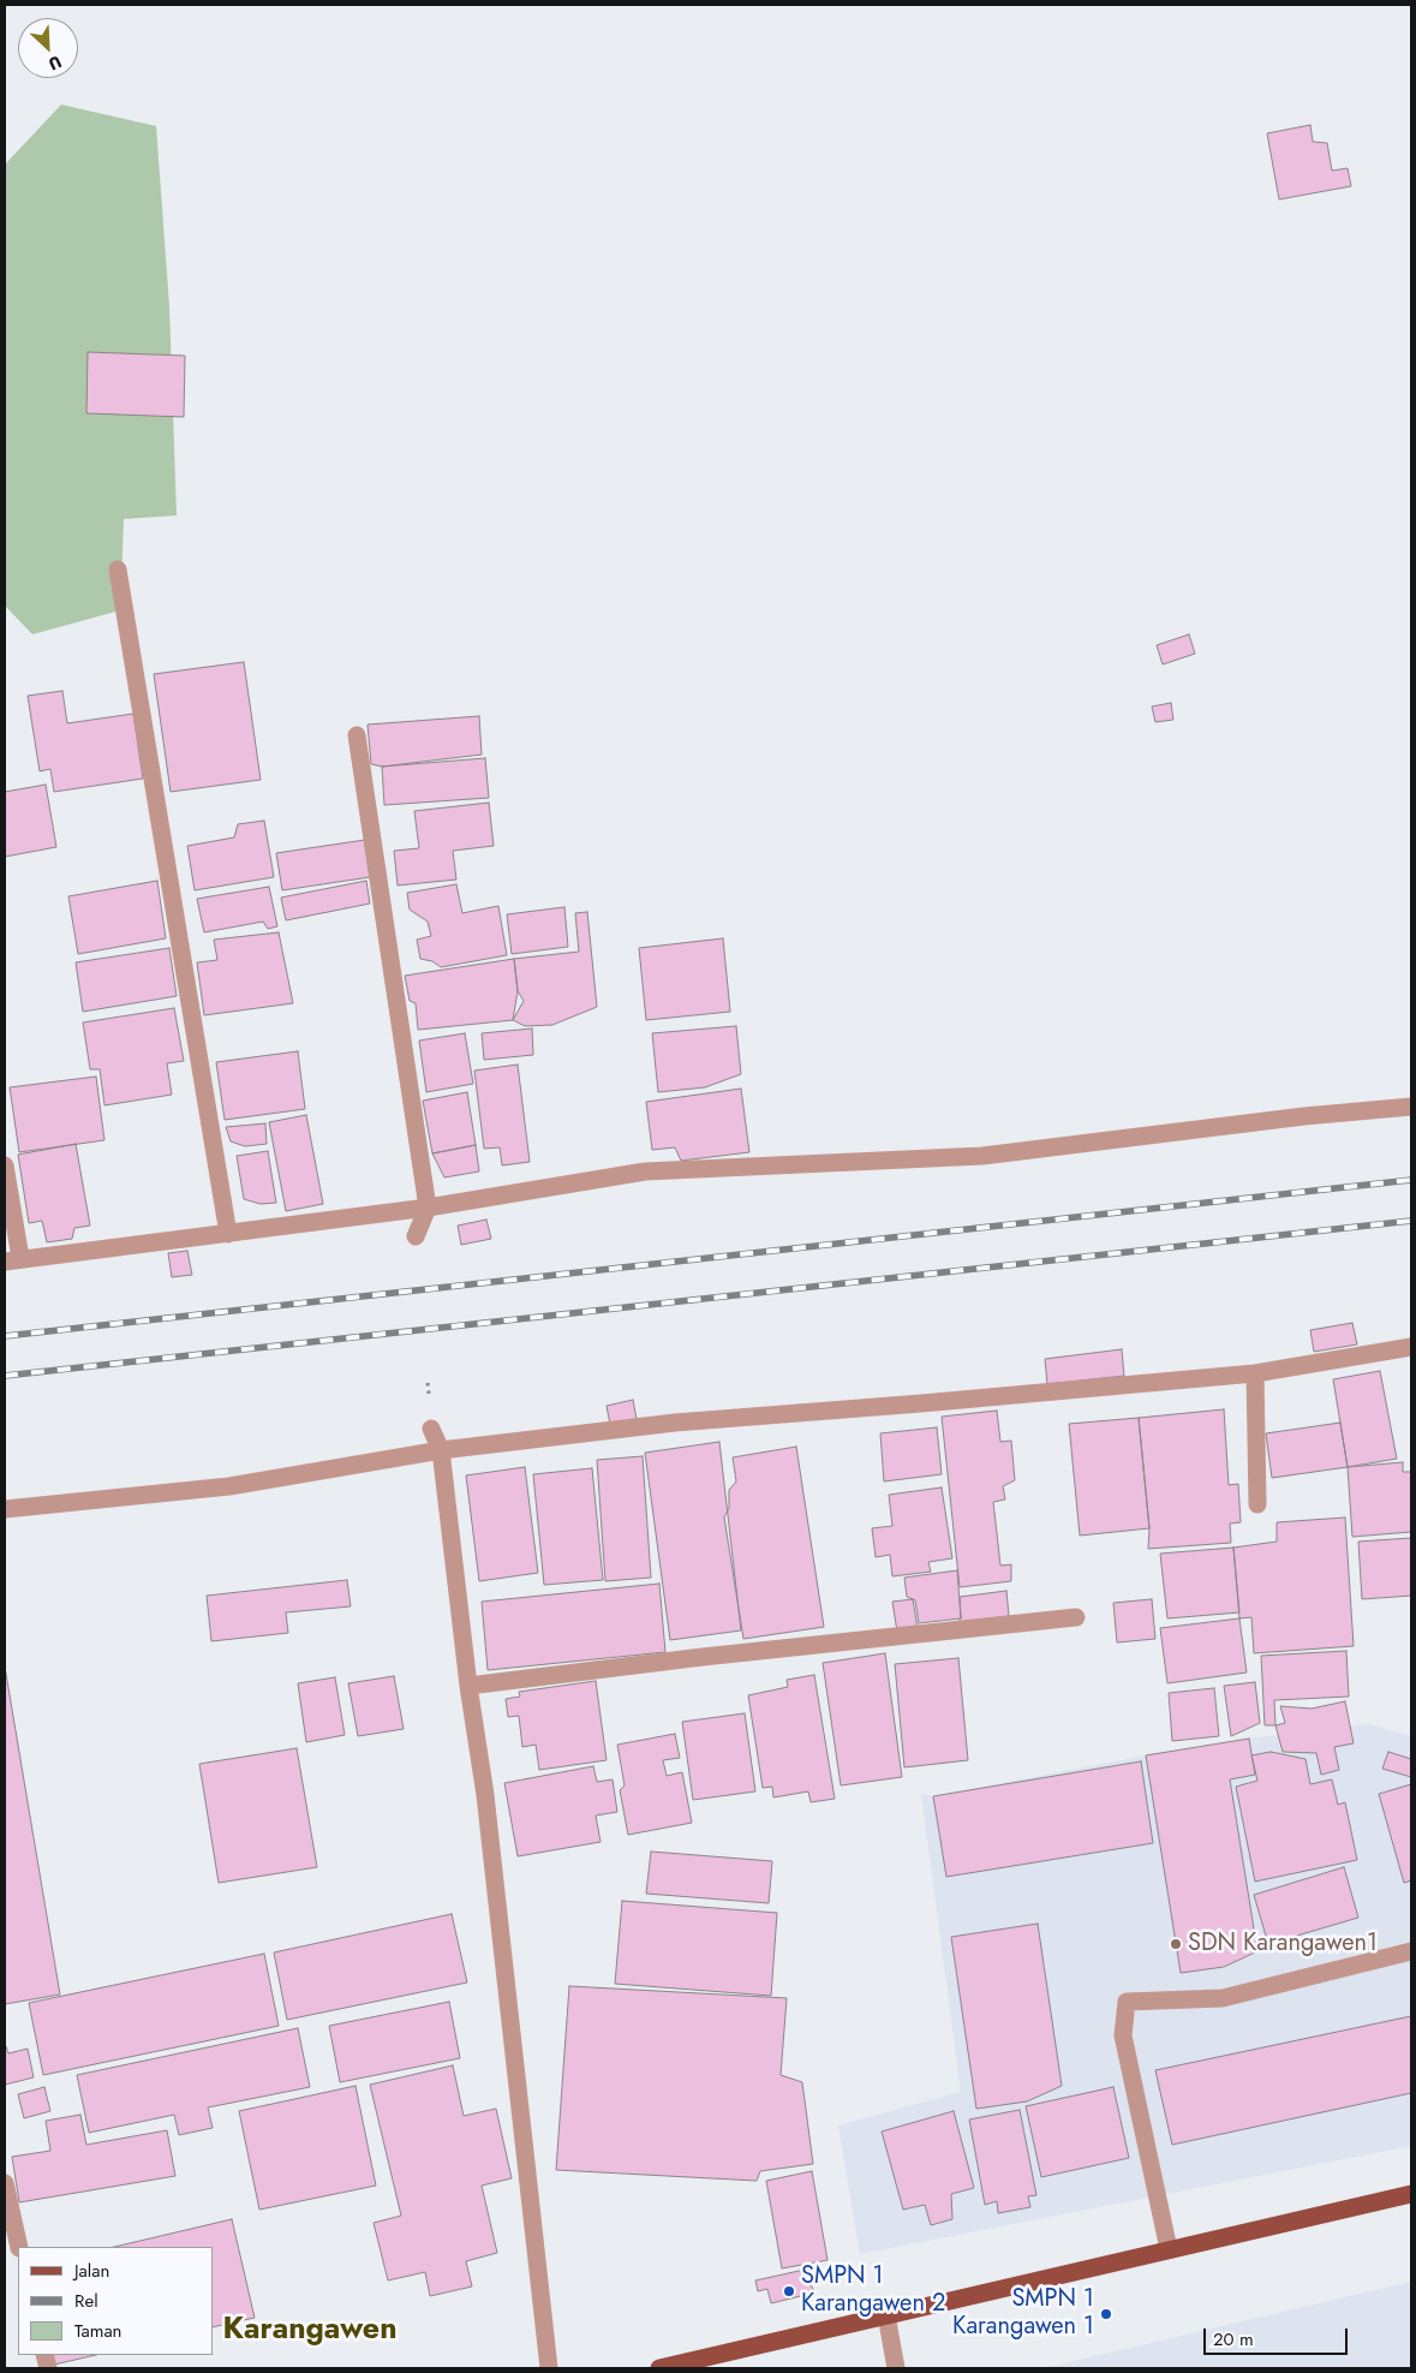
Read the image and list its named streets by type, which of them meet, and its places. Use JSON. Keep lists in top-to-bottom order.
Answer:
{
  "districts": ["Karangawen"],
  "places": ["SDN Karangawen1", "SMPN 1 Karangawen 2", "SMPN 1 Karangawen 1"],
  "legend": ["Jalan", "Rel", "Taman"],
  "scale_bar": "20 m",
  "north": "bottom right"
}
